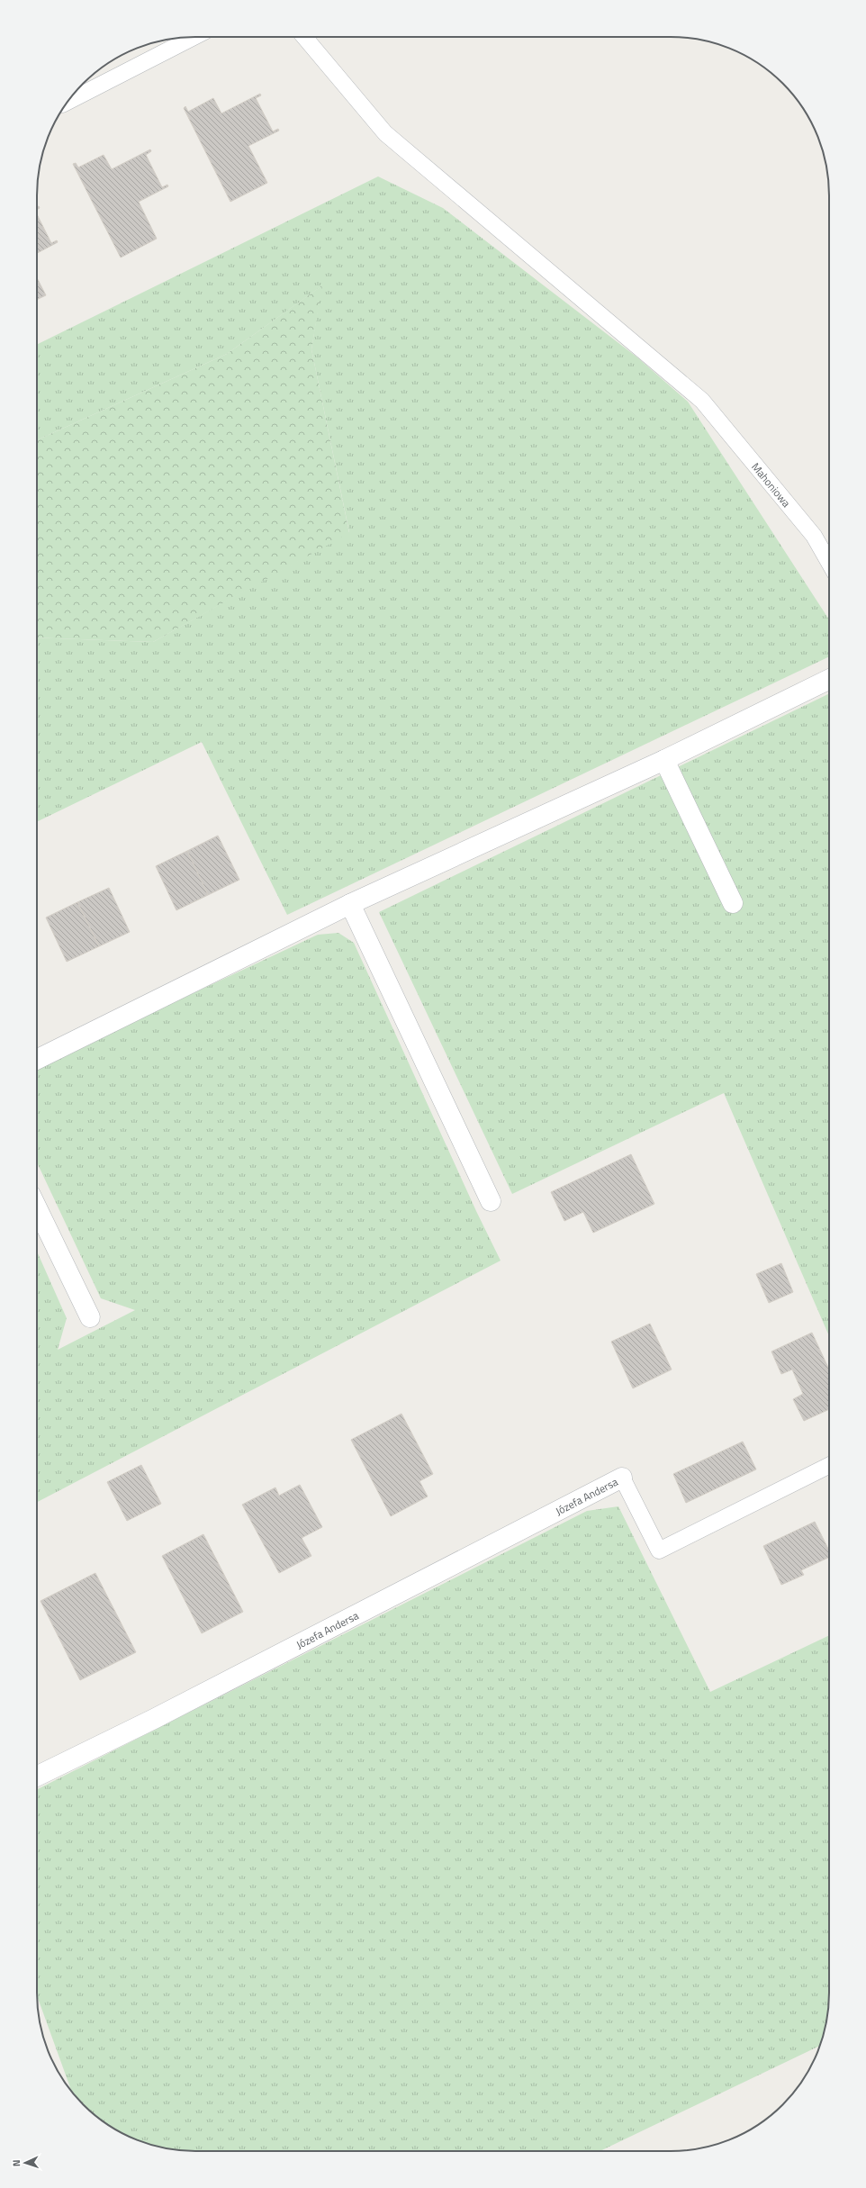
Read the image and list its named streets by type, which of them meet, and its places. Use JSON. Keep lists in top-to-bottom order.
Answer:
{
  "streets": {
    "street": ["Józefa Andersa"],
    "lane": ["Mahoniowa"]
  },
  "north": "left"
}
